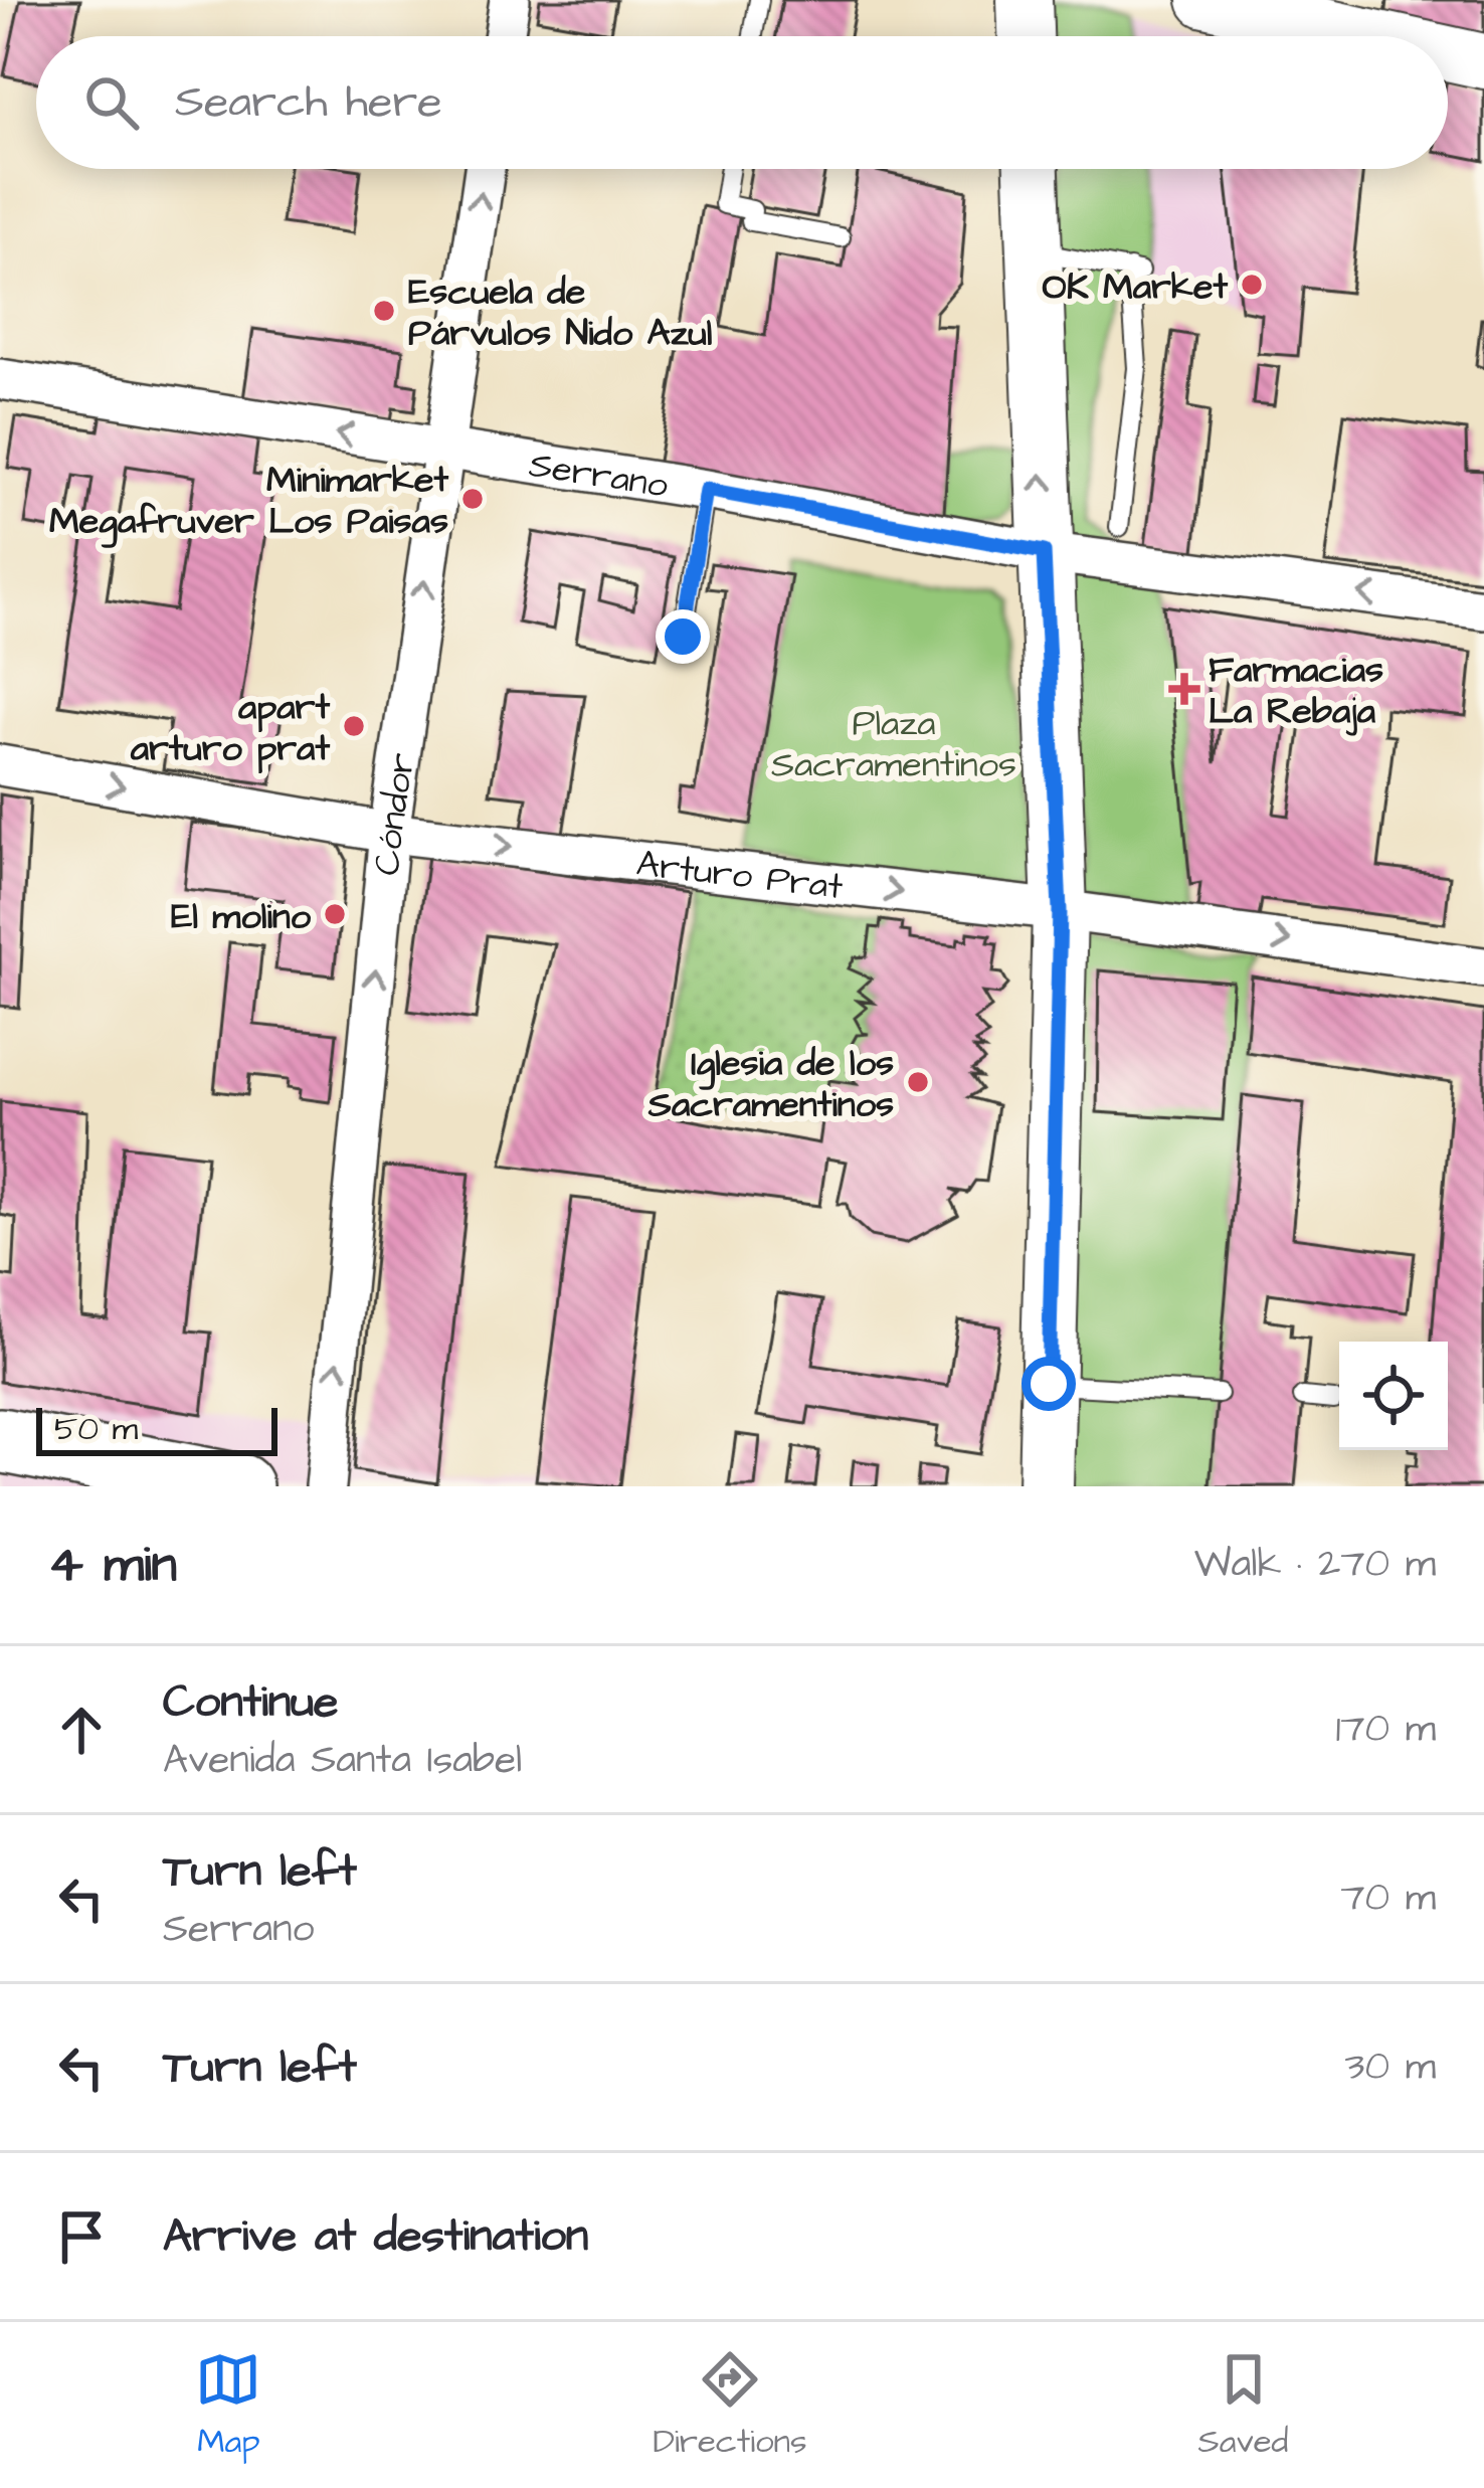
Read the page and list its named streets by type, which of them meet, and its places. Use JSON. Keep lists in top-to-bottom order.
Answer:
{
  "streets": {
    "street": ["Serrano", "Cóndor", "Arturo Prat"]
  },
  "crossings": [
    ["Serrano", "Cóndor"],
    ["Cóndor", "Arturo Prat"]
  ],
  "one_way": ["Serrano", "Cóndor", "Arturo Prat"],
  "parks": ["Plaza Sacramentinos"],
  "places": {
    "other": [
      "OK Market",
      "Escuela de Párvulos Nido Azul",
      "Minimarket Megafruver Los Paisas",
      "apart arturo prat",
      "El molino",
      "Iglesia de los Sacramentinos"
    ],
    "health": ["Farmacias La Rebaja"]
  },
  "scale_bar": "50 m",
  "page": {
    "search": "Search here",
    "scale": "50 m",
    "heading": ["4 min", "Walk · 270 m"],
    "list": [
      ["Continue", "Avenida Santa Isabel", "170 m"],
      ["Turn left", "Serrano", "70 m"],
      ["Turn left", "30 m"],
      "Arrive at destination"
    ],
    "nav": ["Map", "Directions", "Saved"]
  }
}
